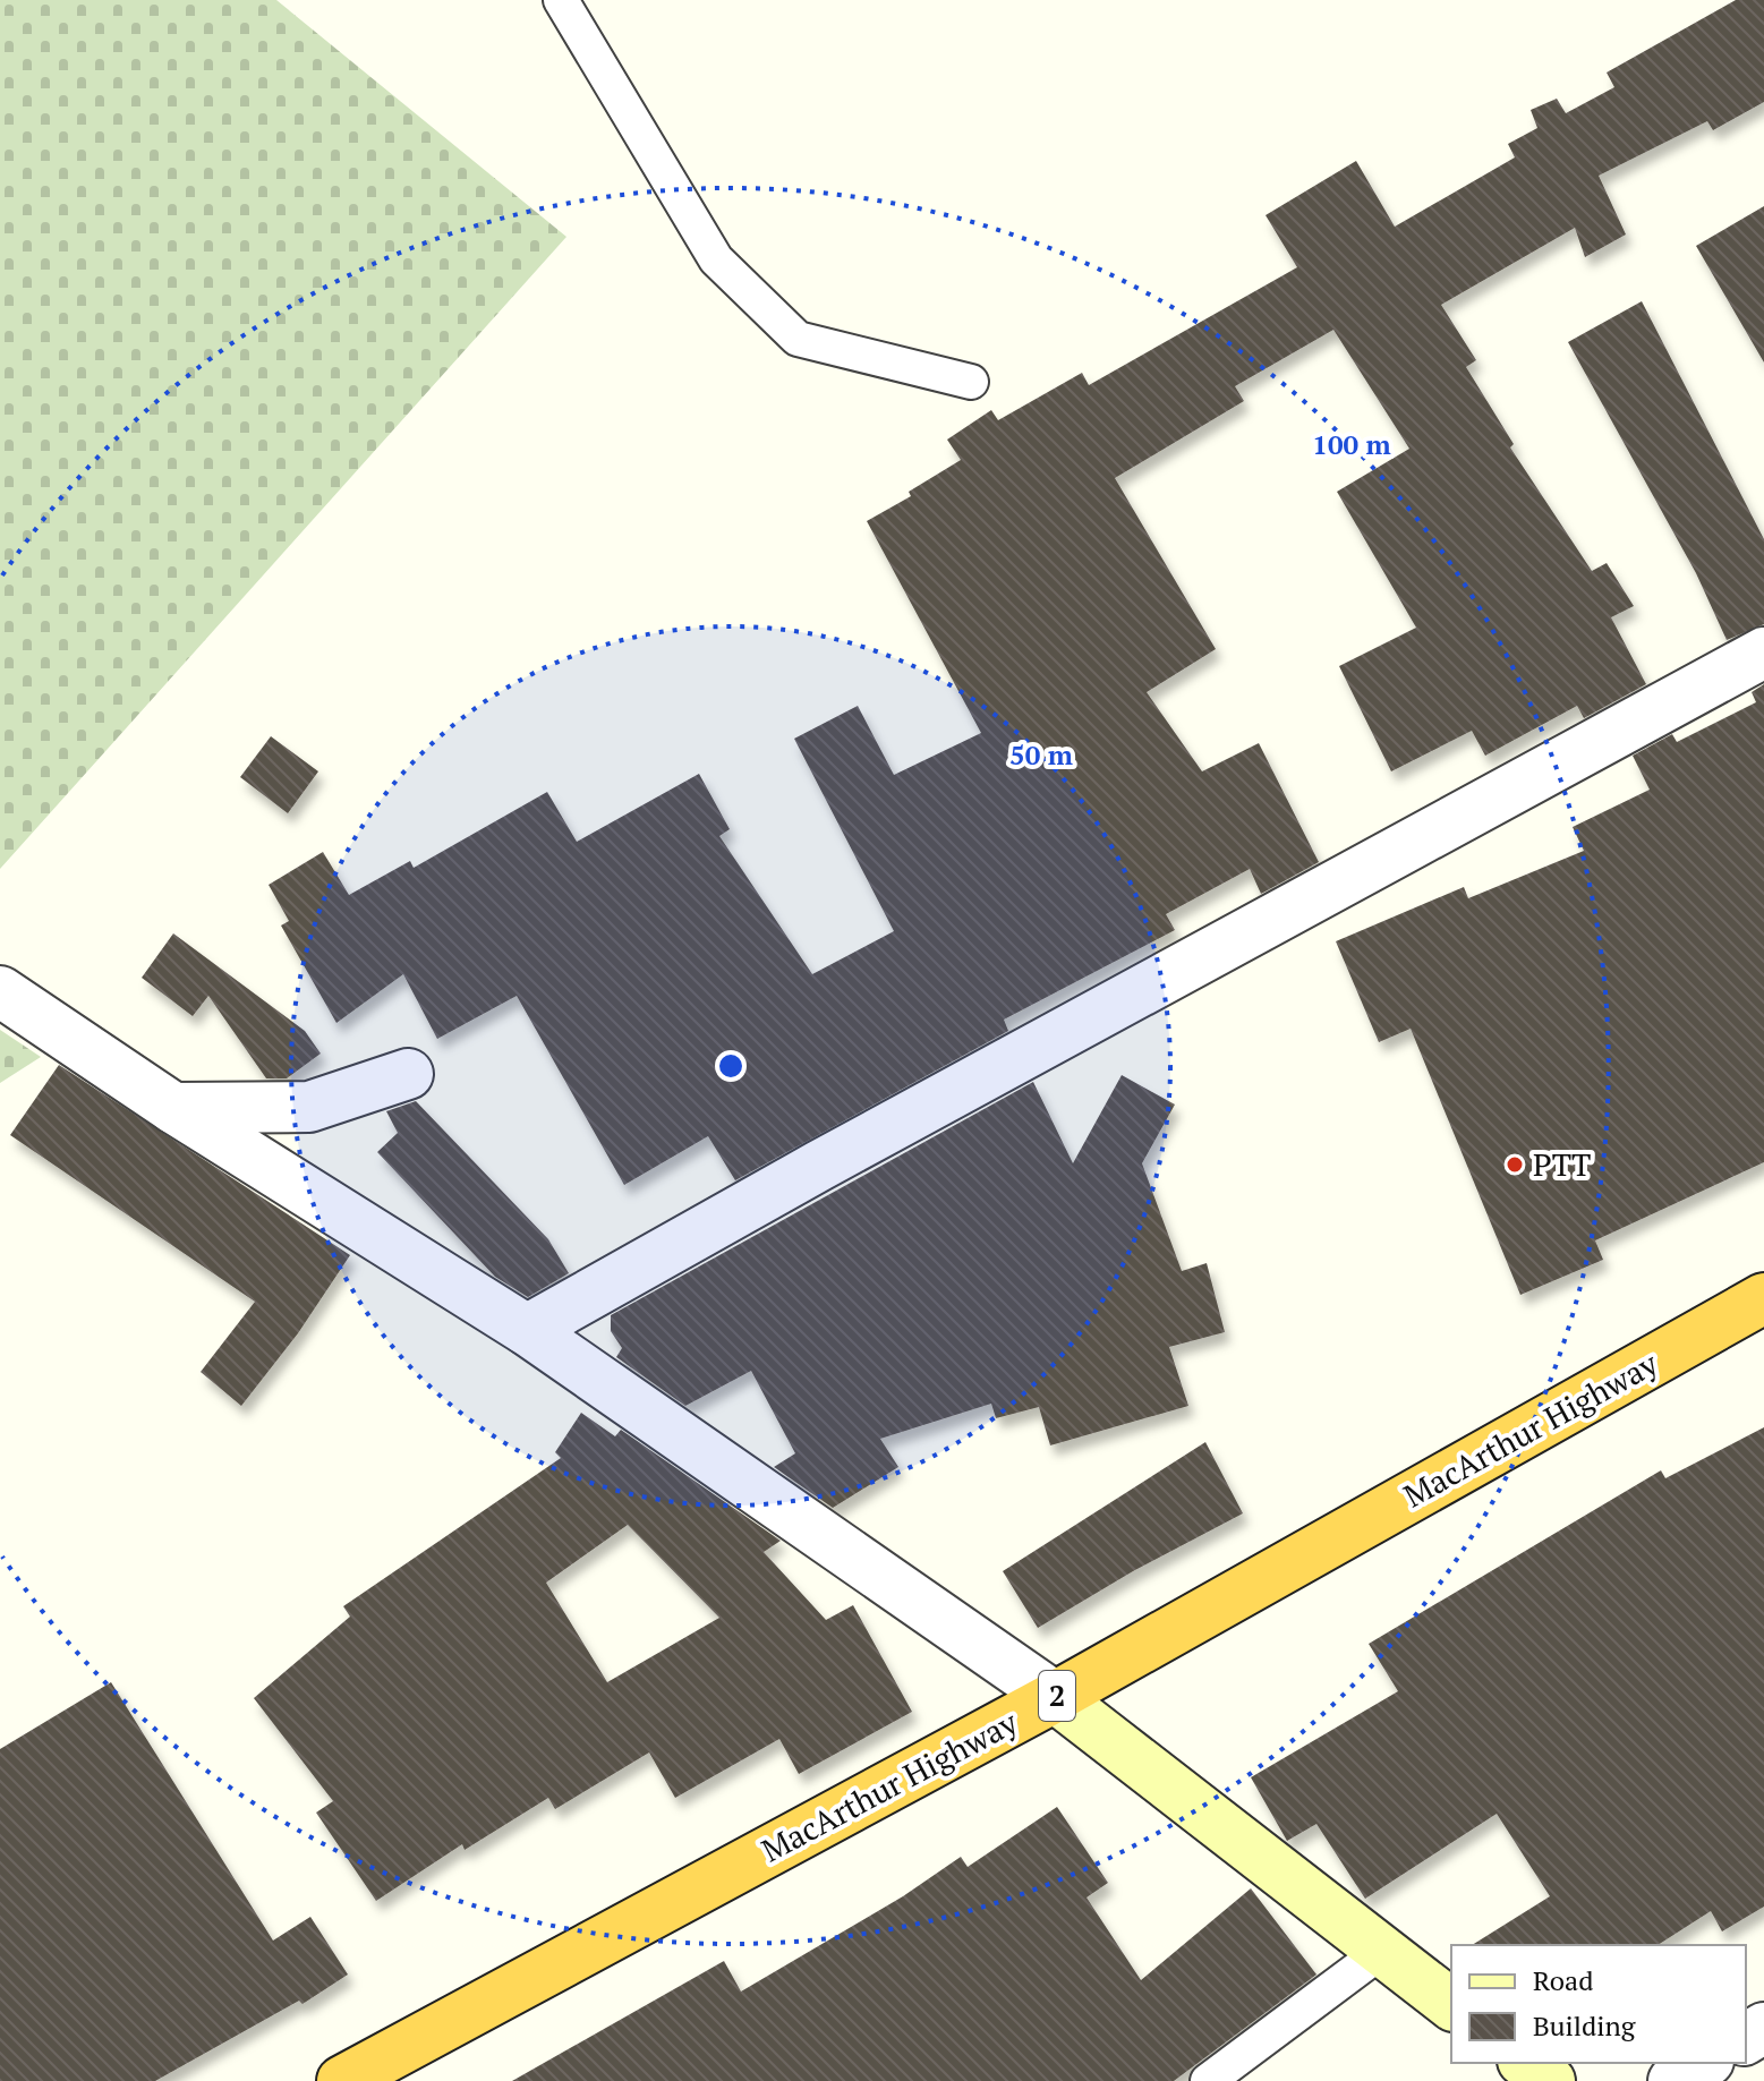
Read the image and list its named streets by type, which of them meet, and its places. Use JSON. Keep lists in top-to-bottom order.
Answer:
{
  "streets": {
    "highway": ["MacArthur Highway", "2"]
  },
  "places": ["PTT"],
  "legend": ["Road", "Building"],
  "rings": ["100 m", "50 m"]
}
